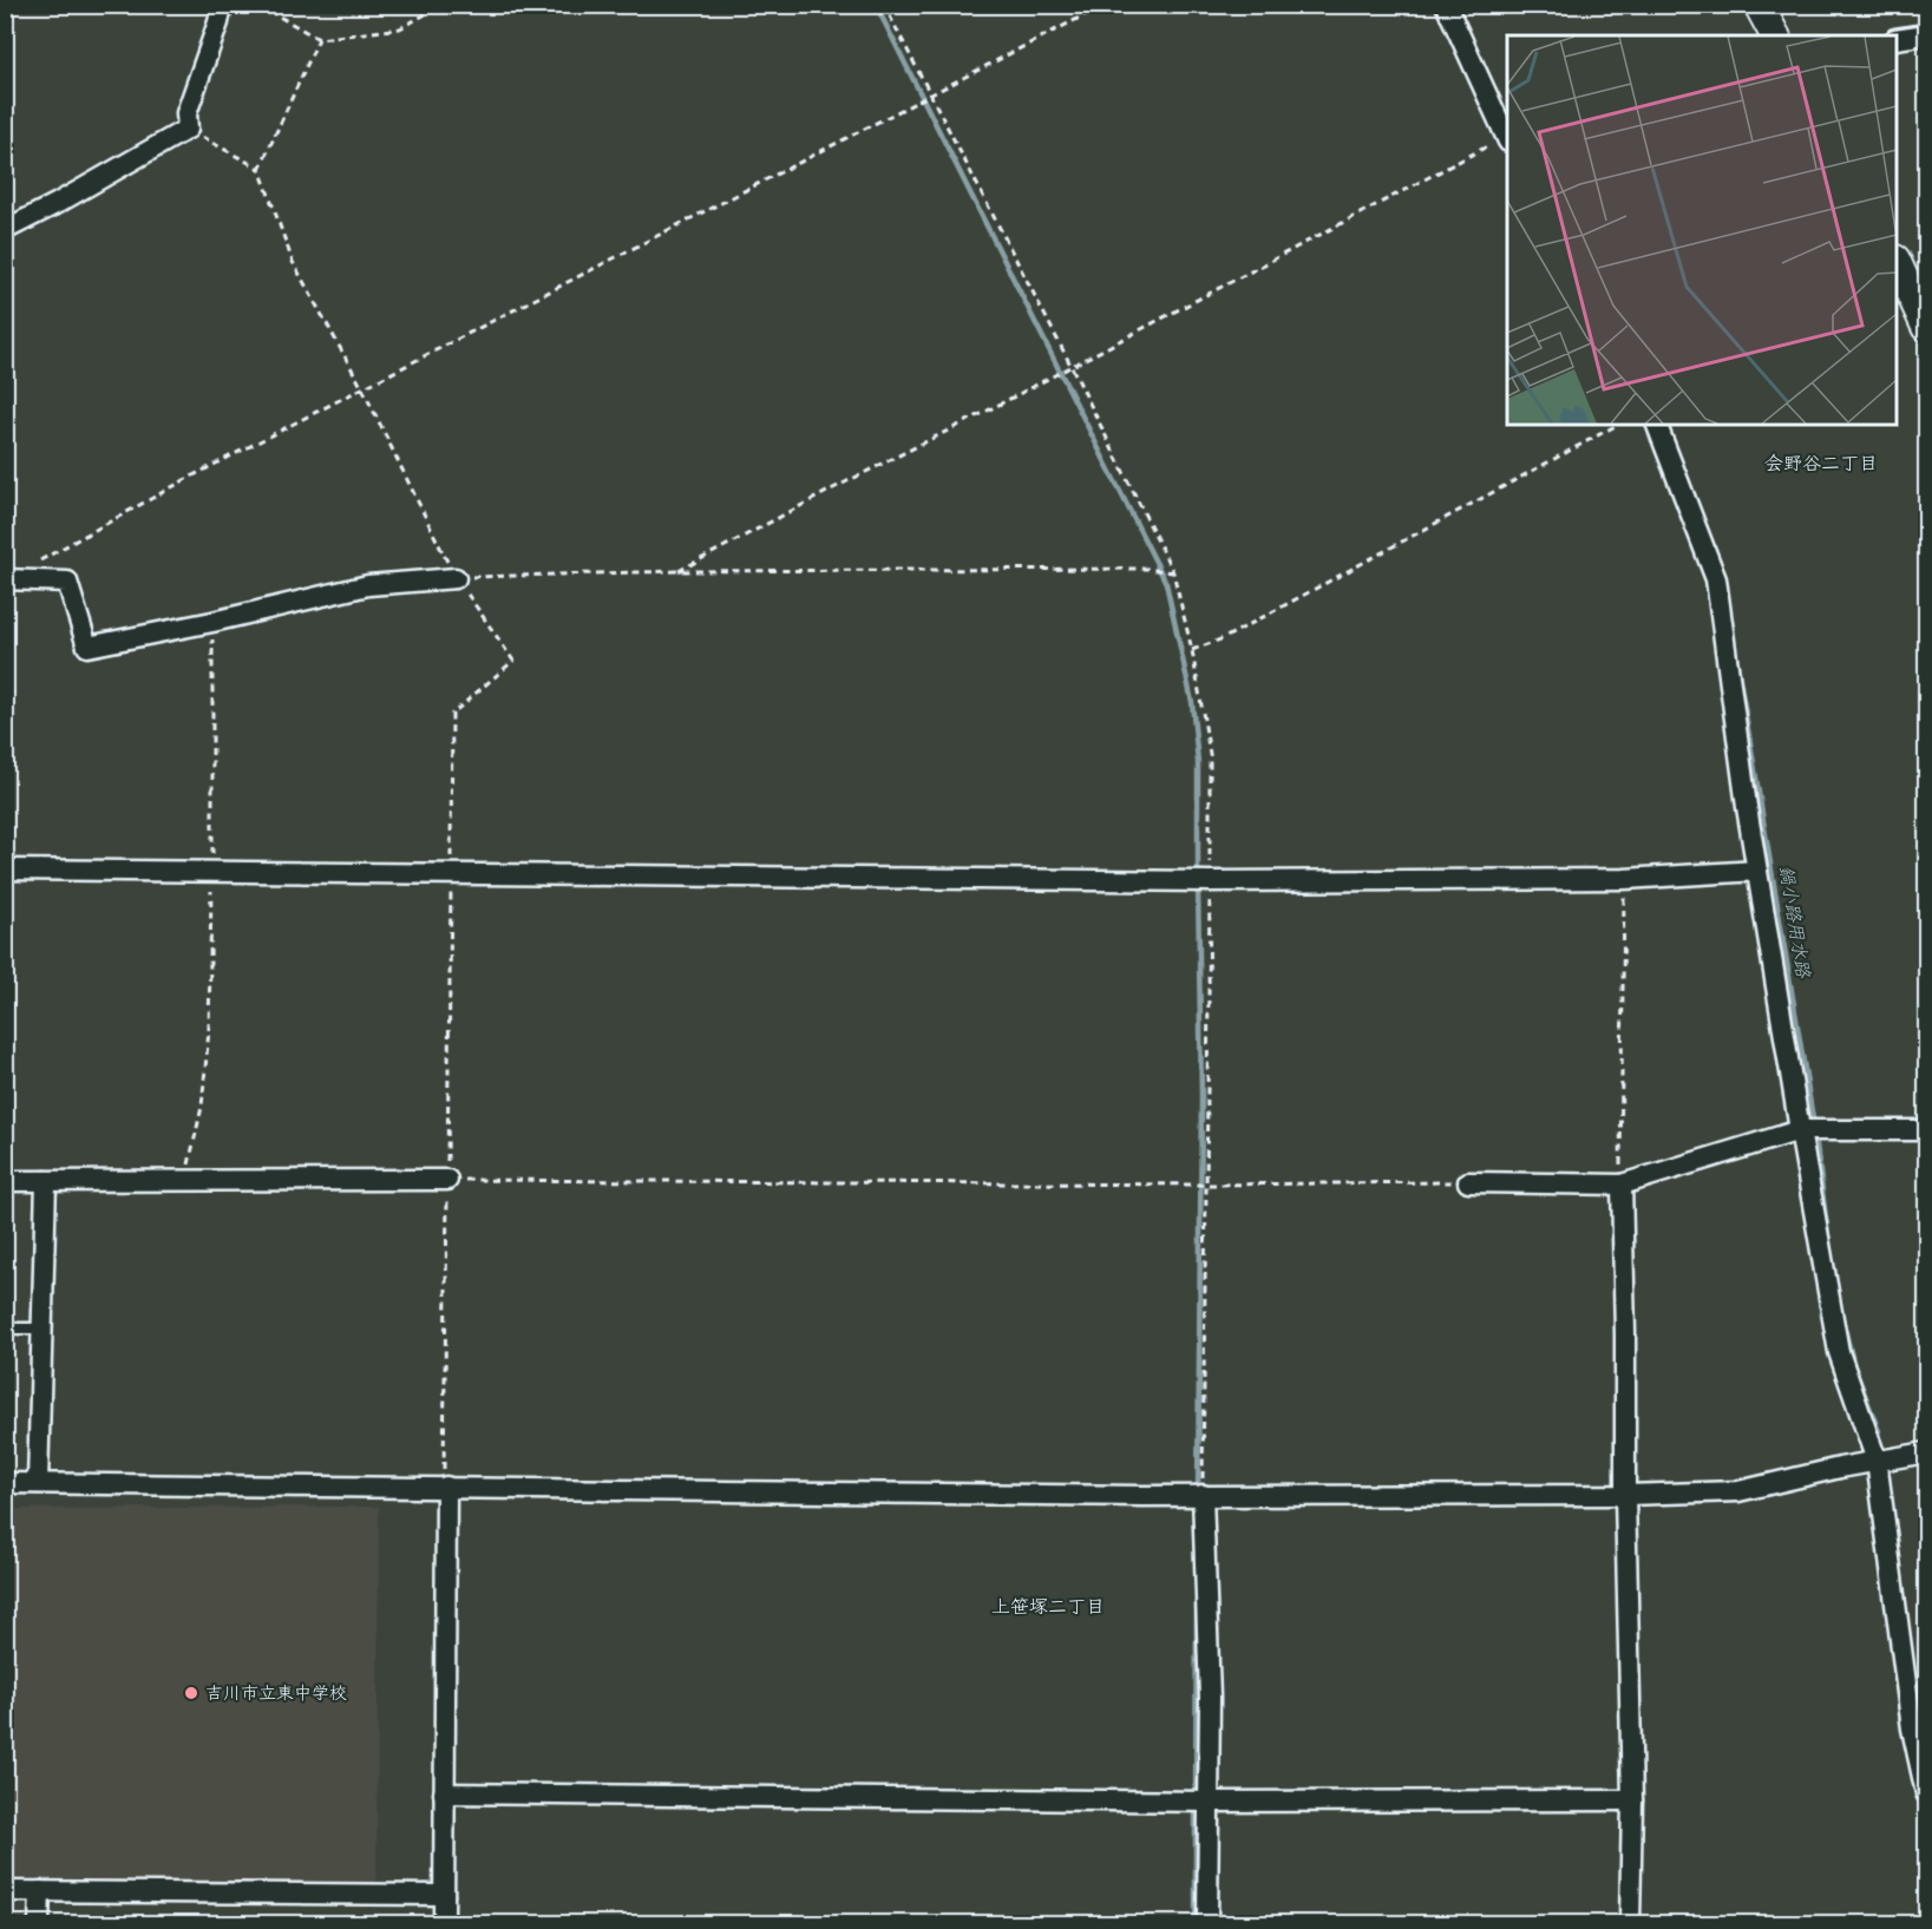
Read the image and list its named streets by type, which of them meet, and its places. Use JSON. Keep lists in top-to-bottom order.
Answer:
{
  "districts": ["会野谷二丁目", "上笹塚二丁目"],
  "water": ["鍋小路用水路"],
  "places": ["吉川市立東中学校"]
}
